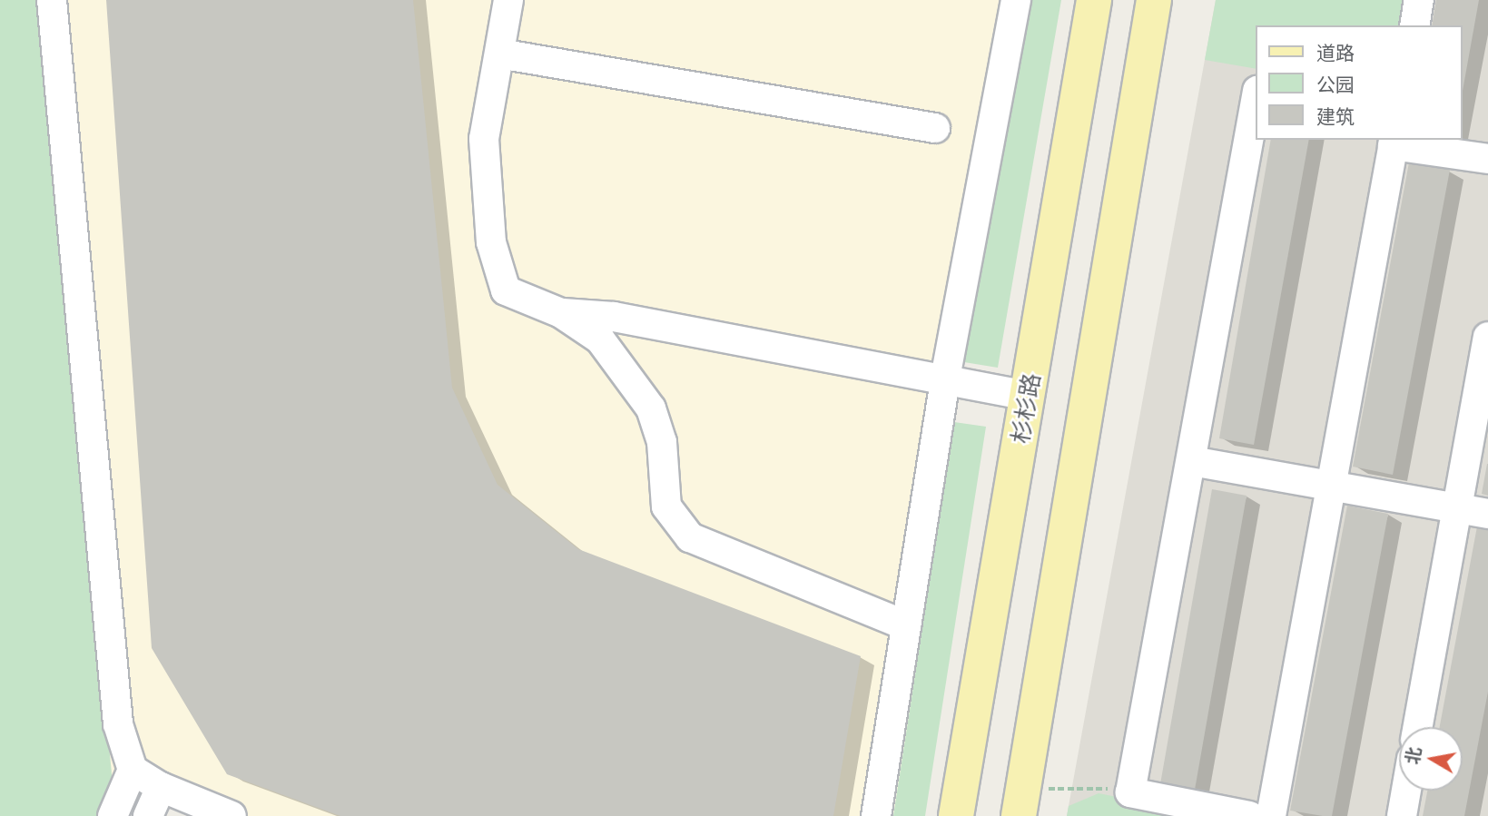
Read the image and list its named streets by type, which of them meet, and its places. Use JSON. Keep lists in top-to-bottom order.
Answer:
{
  "streets": {
    "main road": ["杉杉路"]
  },
  "legend": ["道路", "公园", "建筑"],
  "north": "left"
}
